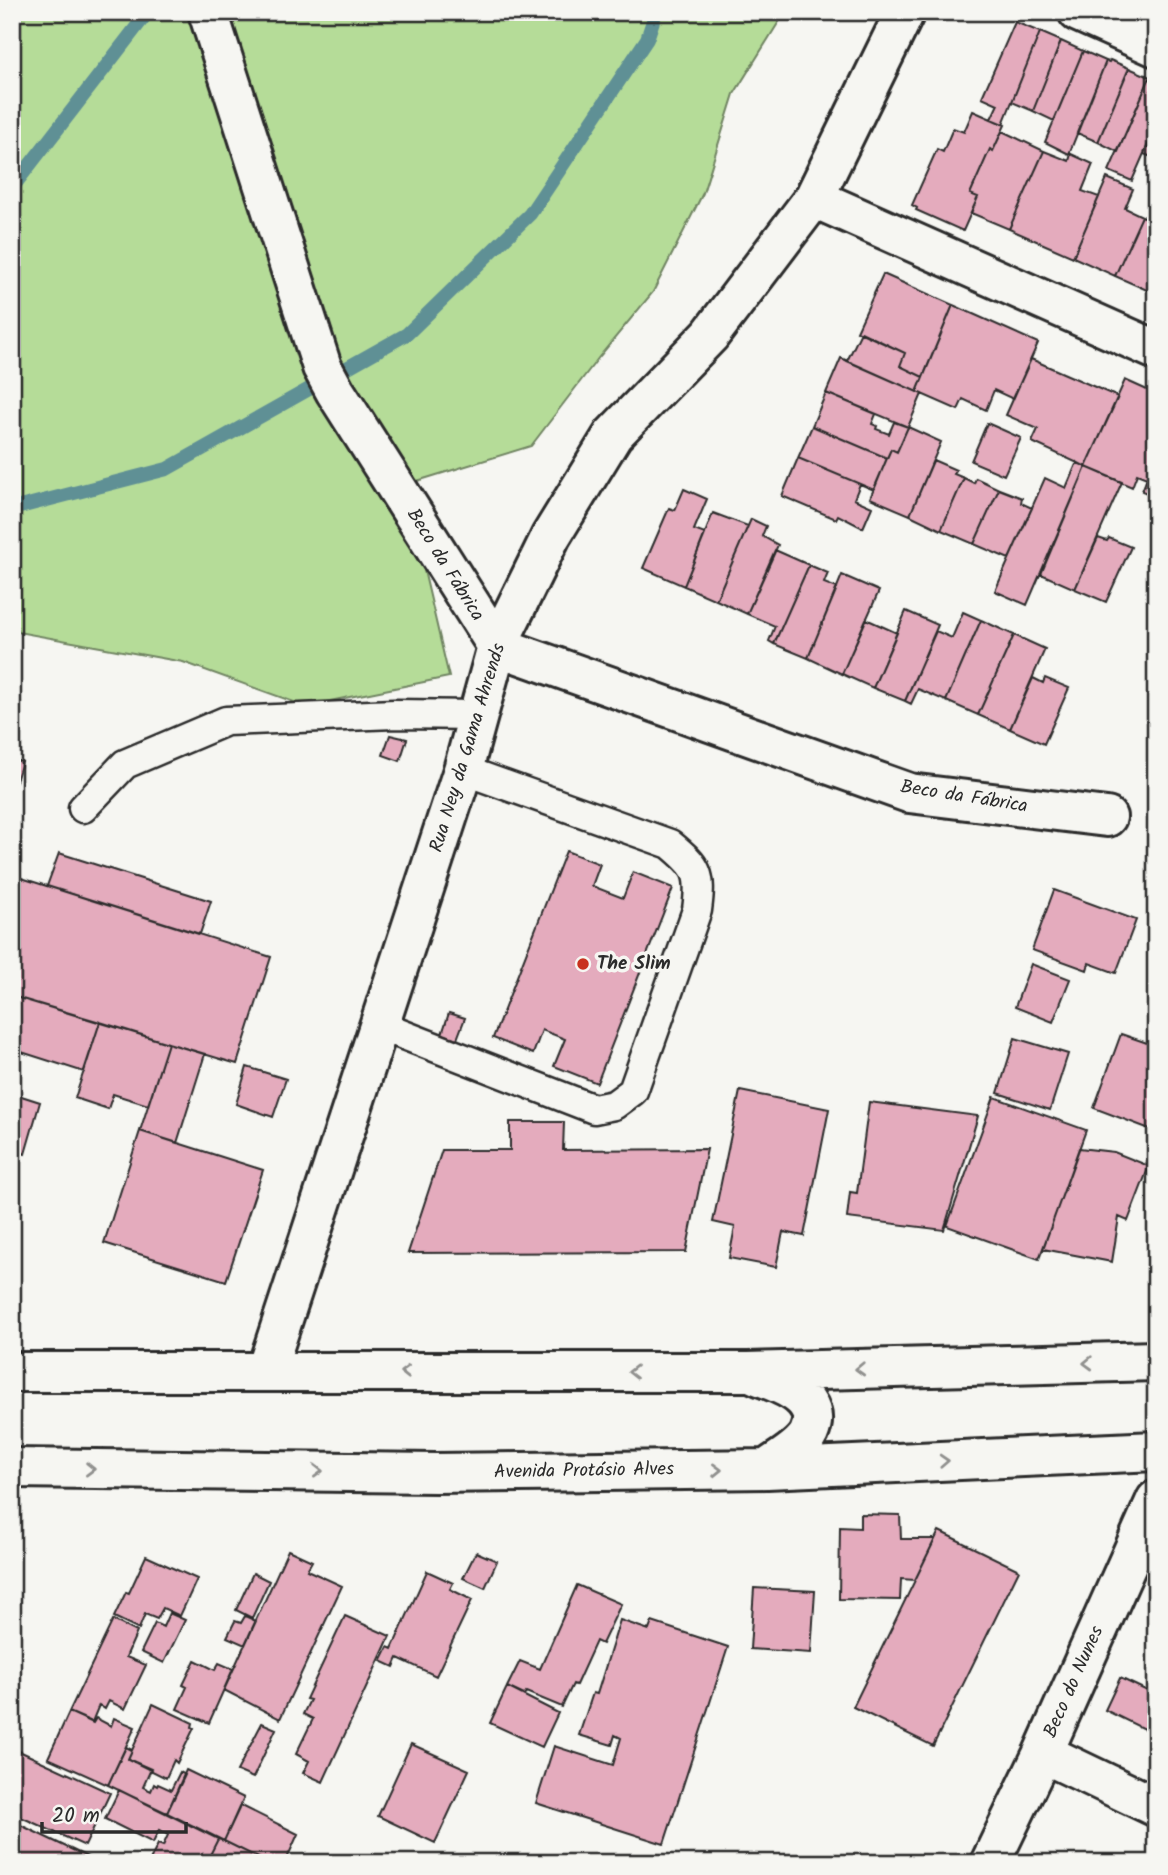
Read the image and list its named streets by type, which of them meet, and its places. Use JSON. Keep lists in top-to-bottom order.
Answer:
{
  "streets": {
    "street": [
      "Beco da Fábrica",
      "Rua Ney da Gama Ahrends",
      "Avenida Protásio Alves",
      "Beco do Nunes"
    ]
  },
  "crossings": [
    ["Beco da Fábrica", "Rua Ney da Gama Ahrends"]
  ],
  "places": ["The Slim"],
  "scale_bar": "20 m"
}
